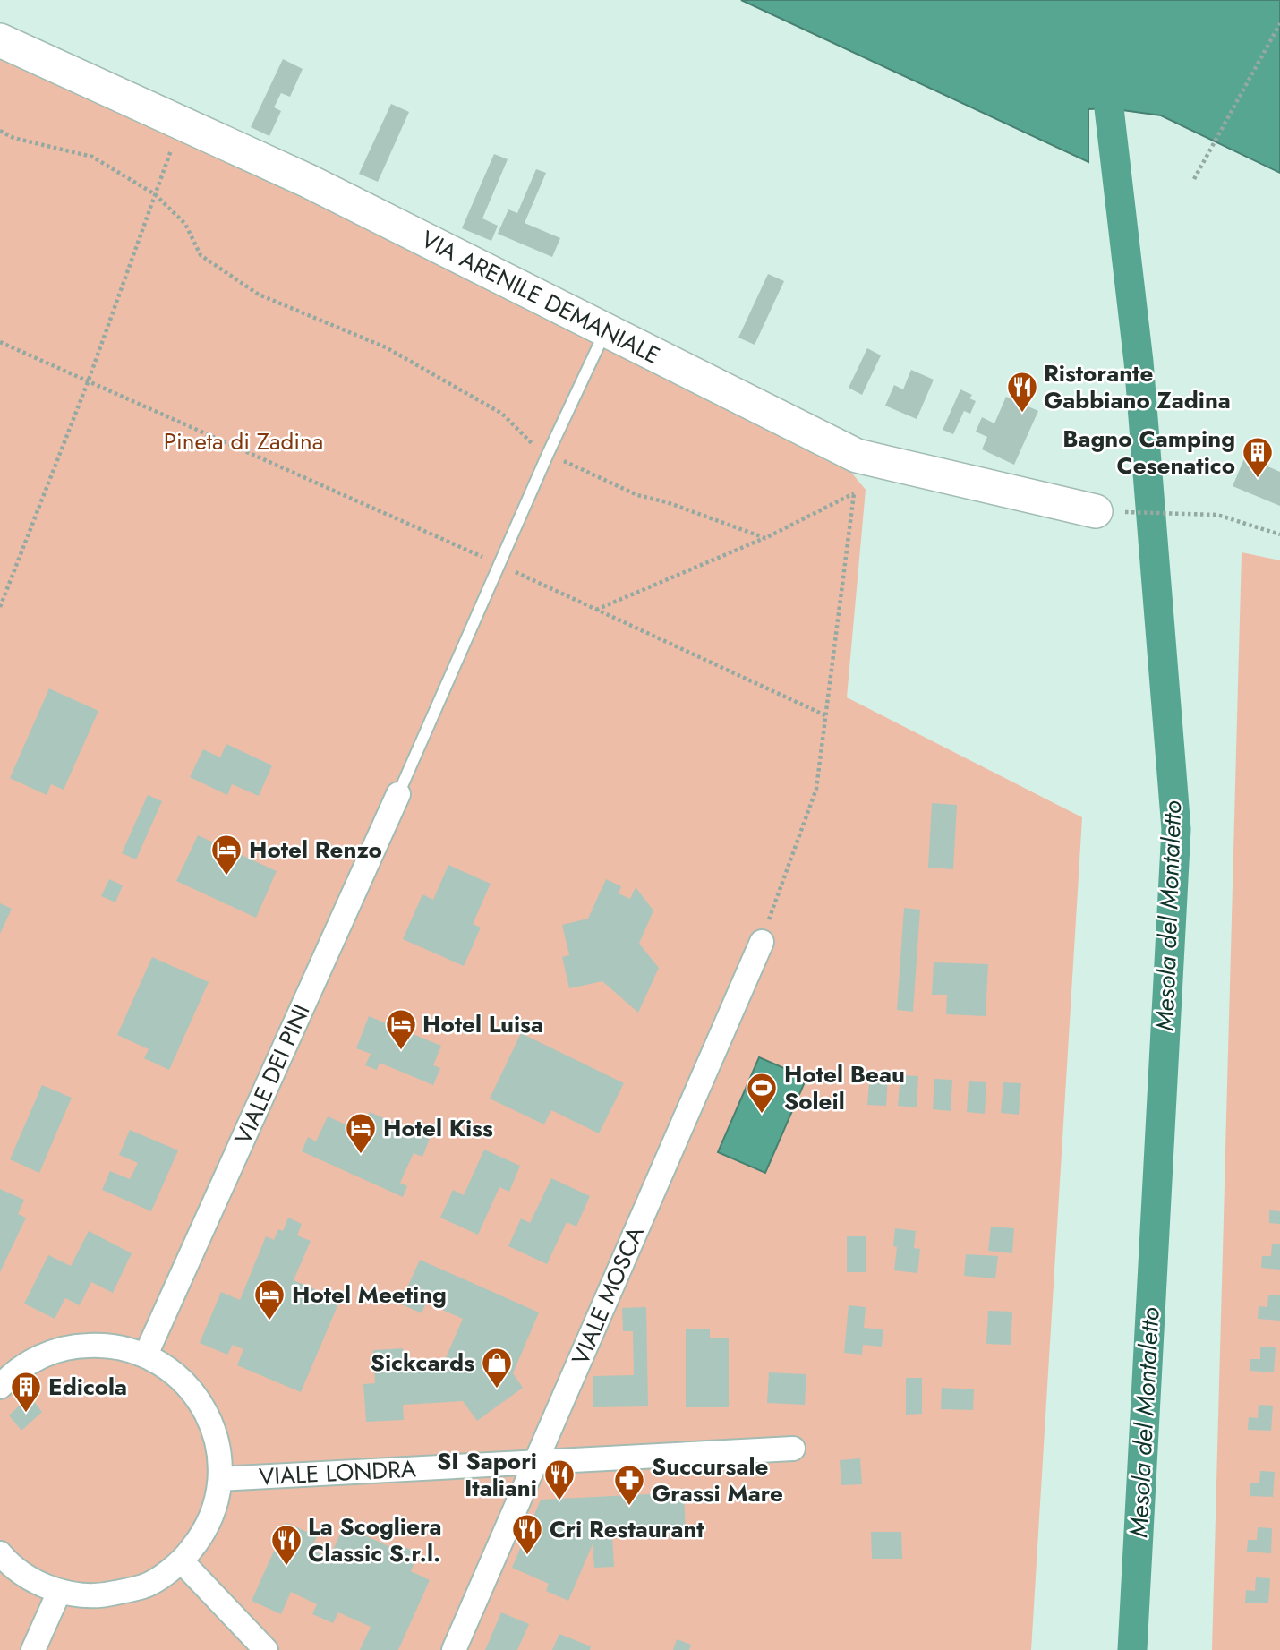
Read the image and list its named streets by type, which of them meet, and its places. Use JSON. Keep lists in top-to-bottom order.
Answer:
{
  "streets": {
    "street": [
      "VIA ARENILE DEMANIALE",
      "VIALE DEI PINI",
      "VIALE MOSCA",
      "VIALE LONDRA"
    ]
  },
  "crossings": [
    ["VIALE MOSCA", "VIALE LONDRA"]
  ],
  "water": ["Mesola del Montaletto"],
  "parks": ["Pineta di Zadina"],
  "places": {
    "restaurant": [
      "Ristorante Gabbiano Zadina",
      "SI Sapori Italiani",
      "Cri Restaurant",
      "La Scogliera Classic S.r.l."
    ],
    "building": ["Bagno Camping Cesenatico", "Edicola"],
    "hotel": [
      "Hotel Renzo",
      "Hotel Luisa",
      "Hotel Kiss",
      "Hotel Meeting"
    ],
    "sports": ["Hotel Beau Soleil"],
    "shop": ["Sickcards"],
    "pharmacy": ["Succursale Grassi Mare"]
  }
}
